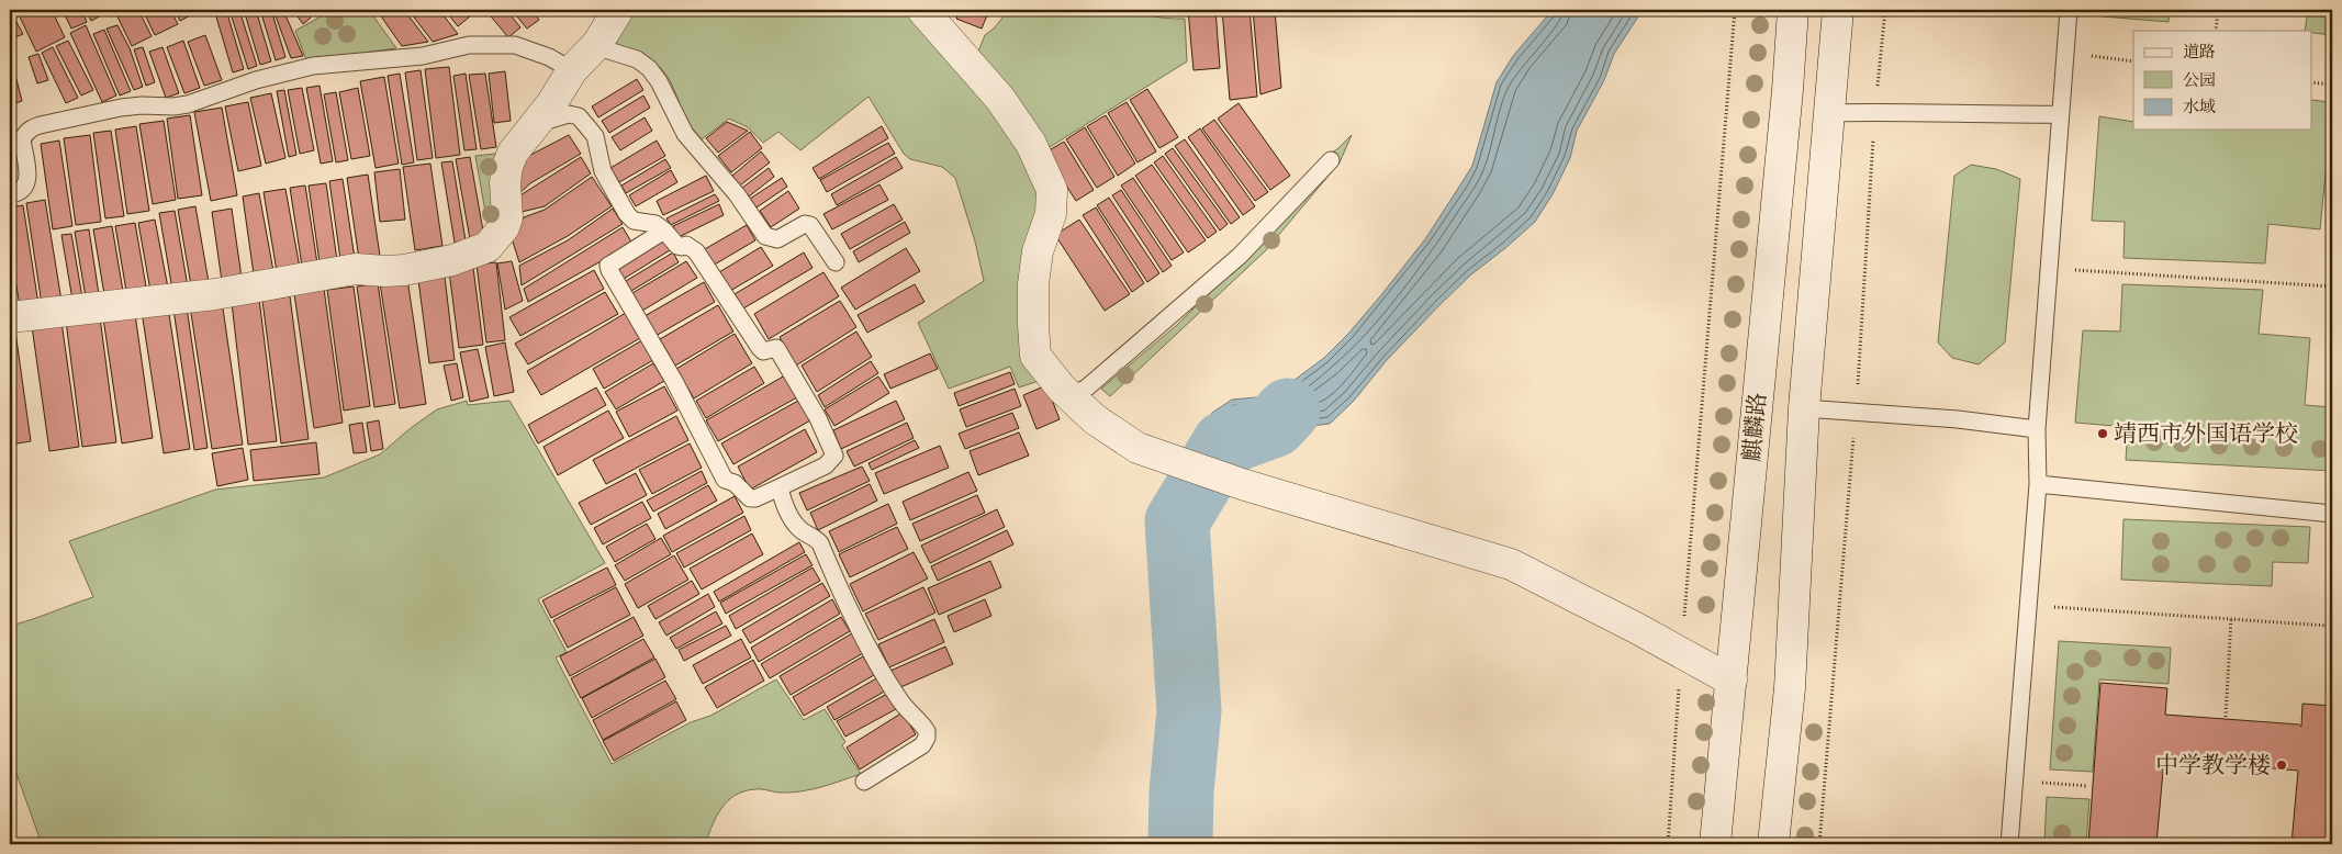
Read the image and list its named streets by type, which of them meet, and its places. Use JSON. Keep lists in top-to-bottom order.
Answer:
{
  "streets": {
    "street": ["麒麟路"]
  },
  "places": ["靖西市外国语学校", "中学教学楼"],
  "legend": ["道路", "公园", "水域"]
}
